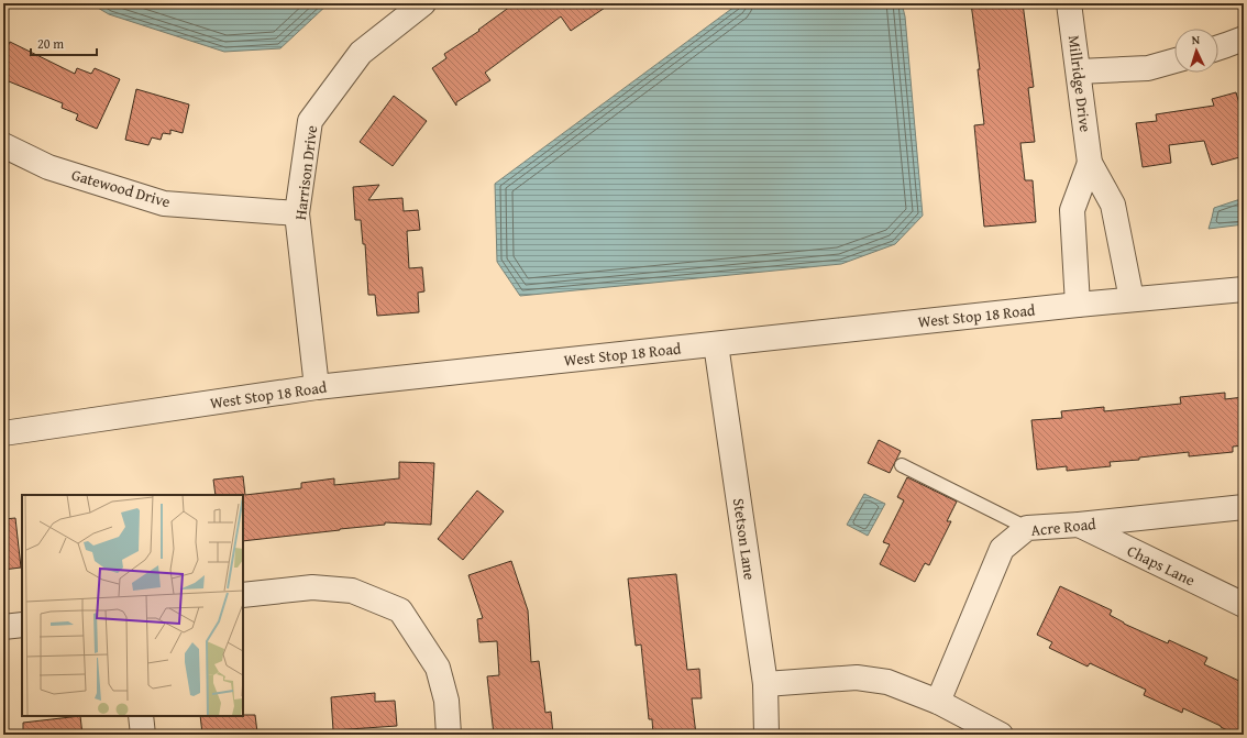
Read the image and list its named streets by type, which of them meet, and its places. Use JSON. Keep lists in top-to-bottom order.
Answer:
{
  "streets": {
    "street": [
      "Millridge Drive",
      "Harrison Drive",
      "Gatewood Drive",
      "West Stop 18 Road",
      "Acre Road",
      "Stetson Lane",
      "Chaps Lane"
    ]
  },
  "crossings": [
    ["Millridge Drive", "West Stop 18 Road"],
    ["Harrison Drive", "Gatewood Drive"],
    ["Harrison Drive", "West Stop 18 Road"],
    ["West Stop 18 Road", "Stetson Lane"],
    ["Acre Road", "Chaps Lane"]
  ],
  "scale_bar": "20 m",
  "north": "top"
}
